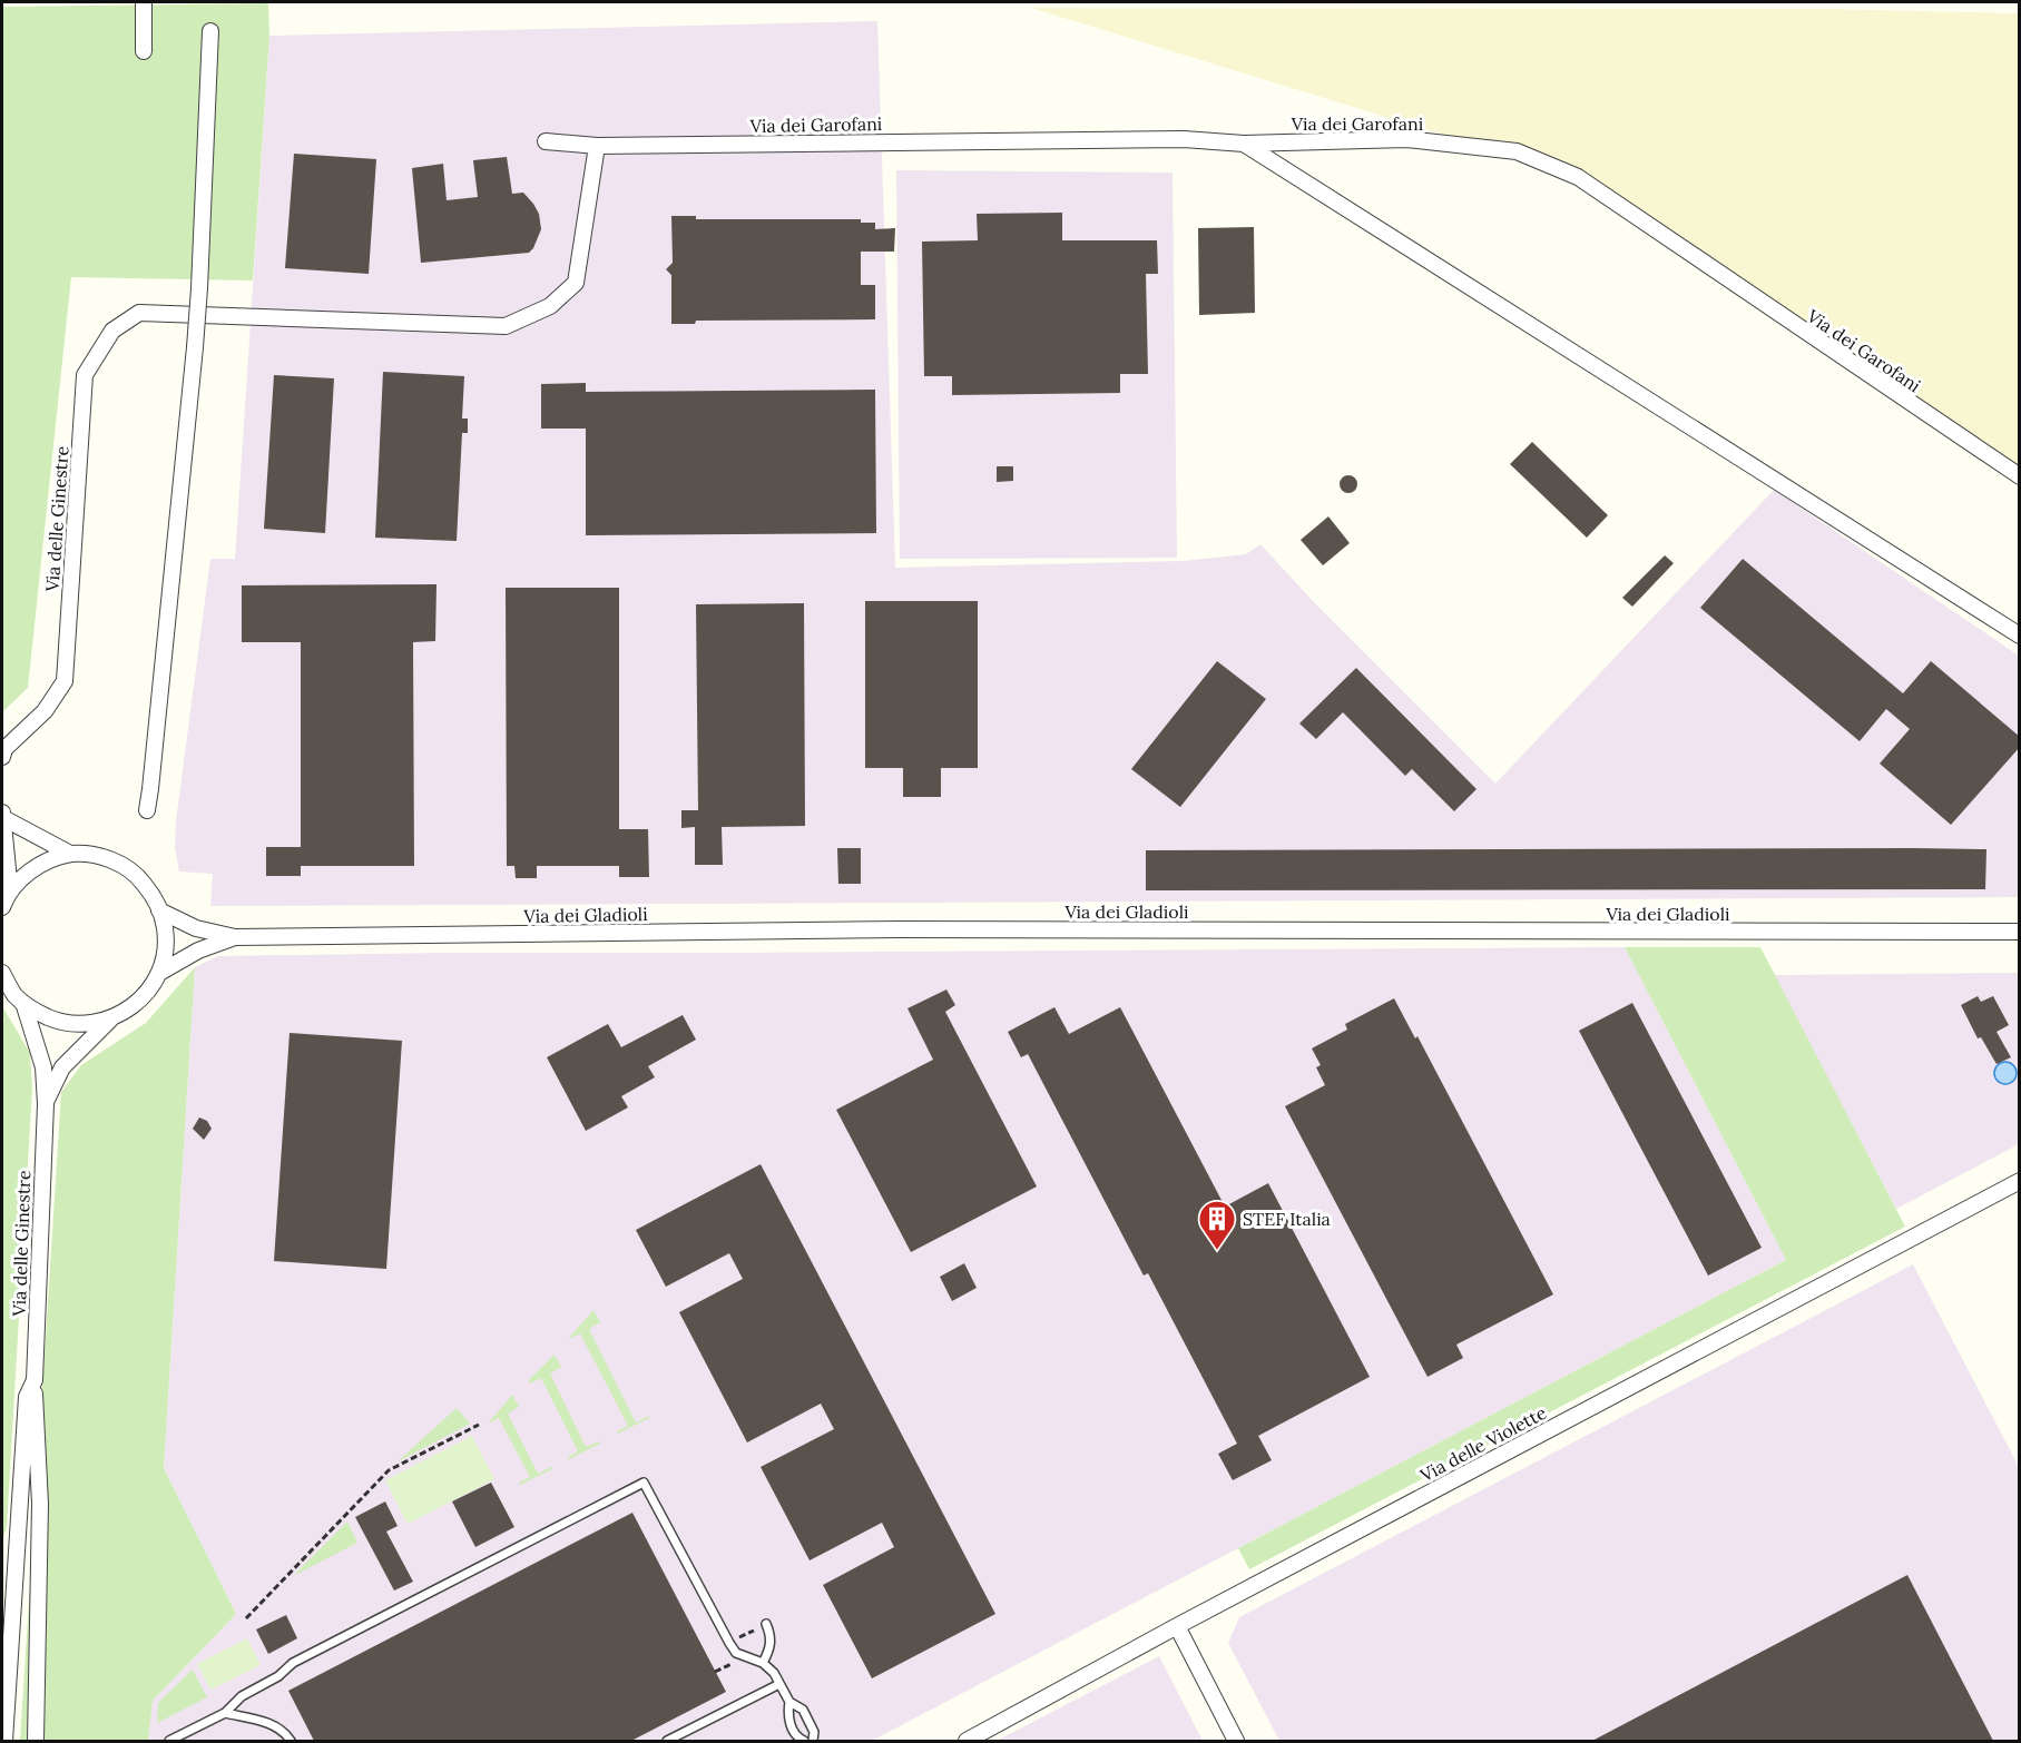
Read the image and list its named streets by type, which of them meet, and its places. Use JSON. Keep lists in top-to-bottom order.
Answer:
{
  "streets": {
    "street": [
      "Via dei Garofani",
      "Via delle Ginestre",
      "Via dei Gladioli",
      "Via delle Violette"
    ]
  },
  "crossings": [
    ["Via dei Garofani", "Via delle Ginestre"],
    ["Via delle Ginestre", "Via dei Gladioli"]
  ],
  "places": {
    "building": ["STEF Italia"]
  }
}
